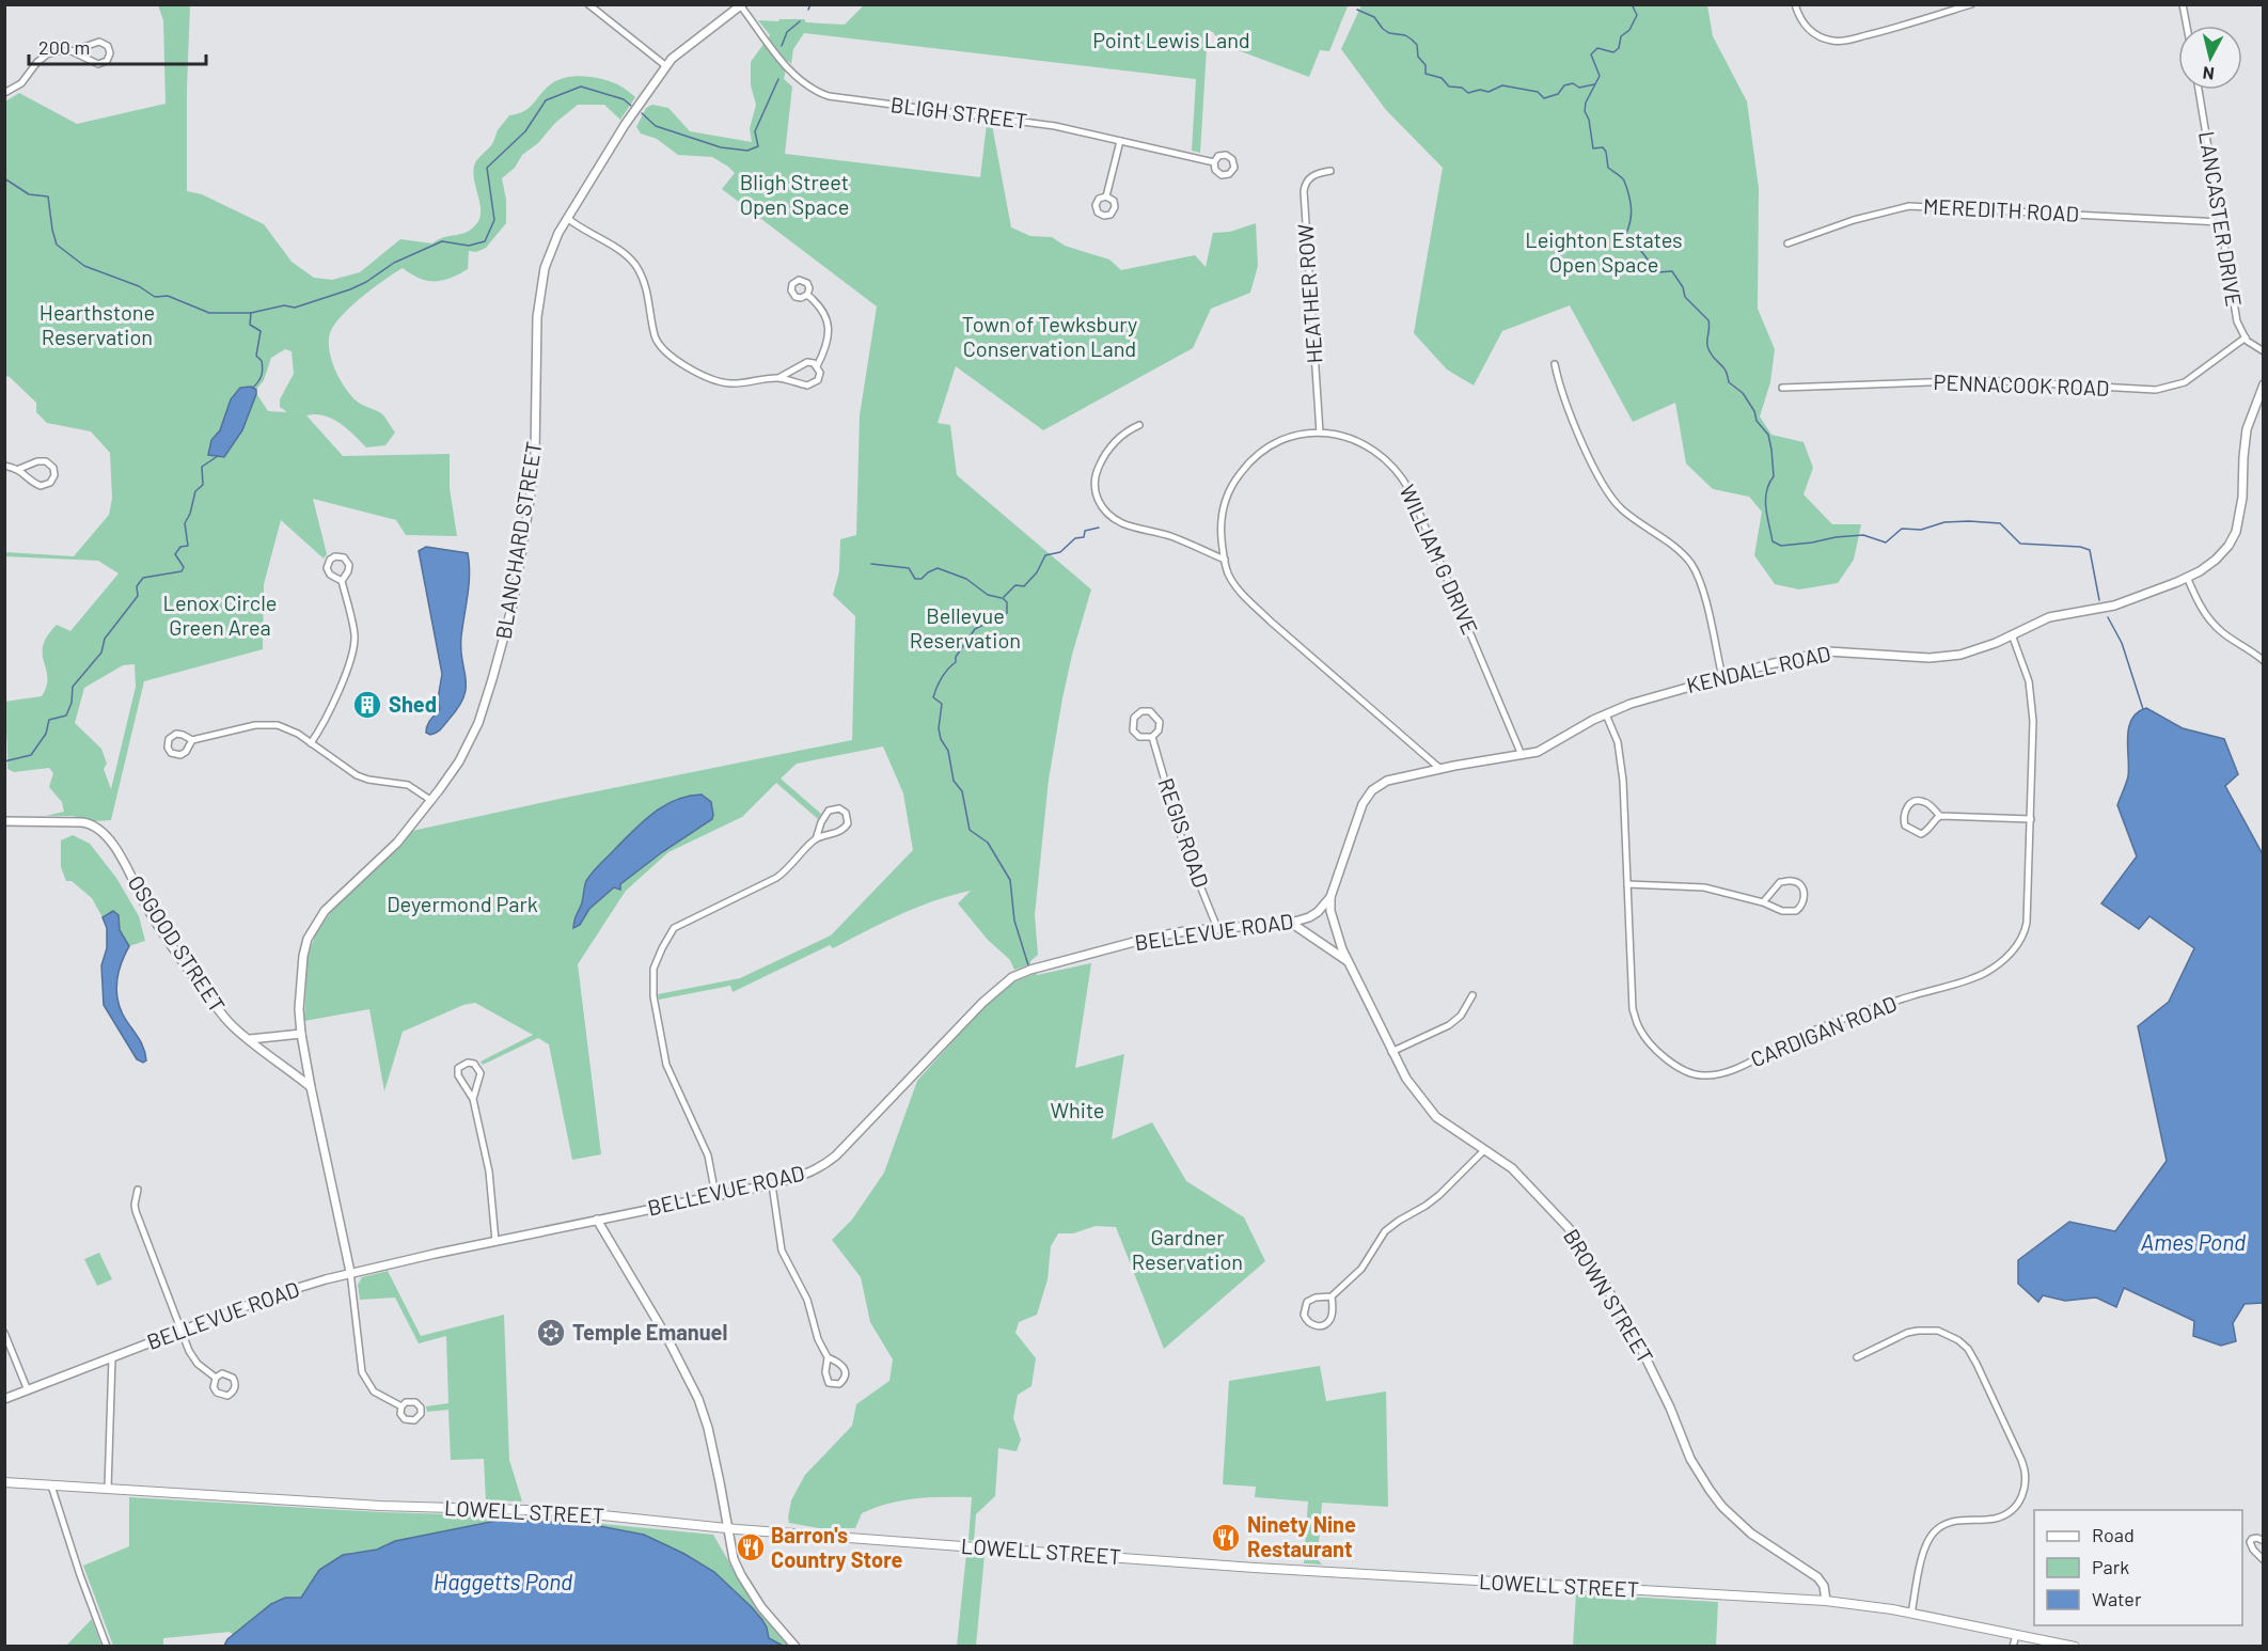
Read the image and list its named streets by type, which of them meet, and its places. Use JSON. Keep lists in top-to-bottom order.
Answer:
{
  "streets": {
    "main road": ["LOWELL STREET"],
    "street": [
      "BLIGH STREET",
      "MEREDITH ROAD",
      "LANCASTER DRIVE",
      "HEATHER ROW",
      "PENNACOOK ROAD",
      "BLANCHARD STREET",
      "WILLIAM G DRIVE",
      "KENDALL ROAD",
      "REGIS ROAD",
      "BELLEVUE ROAD",
      "OSGOOD STREET",
      "CARDIGAN ROAD",
      "BROWN STREET"
    ]
  },
  "crossings": [
    ["BLIGH STREET", "BLANCHARD STREET"],
    ["MEREDITH ROAD", "LANCASTER DRIVE"],
    ["LANCASTER DRIVE", "PENNACOOK ROAD"],
    ["HEATHER ROW", "WILLIAM G DRIVE"],
    ["BLANCHARD STREET", "OSGOOD STREET"],
    ["WILLIAM G DRIVE", "KENDALL ROAD"],
    ["KENDALL ROAD", "BELLEVUE ROAD"],
    ["KENDALL ROAD", "CARDIGAN ROAD"],
    ["REGIS ROAD", "BELLEVUE ROAD"],
    ["BELLEVUE ROAD", "BROWN STREET"],
    ["BROWN STREET", "LOWELL STREET"]
  ],
  "water": ["Ames Pond", "Haggetts Pond"],
  "parks": [
    "Point Lewis Land",
    "Bligh Street Open Space",
    "Leighton Estates Open Space",
    "Hearthstone Reservation",
    "Town of Tewksbury Conservation Land",
    "Lenox Circle Green Area",
    "Bellevue Reservation",
    "Deyermond Park",
    "White",
    "Gardner Reservation"
  ],
  "places": {
    "building": ["Shed"],
    "synagogue": ["Temple Emanuel"],
    "restaurant": ["Ninety Nine Restaurant", "Barron's Country Store"]
  },
  "legend": ["Road", "Park", "Water"],
  "scale_bar": "200 m",
  "north": "bottom"
}
